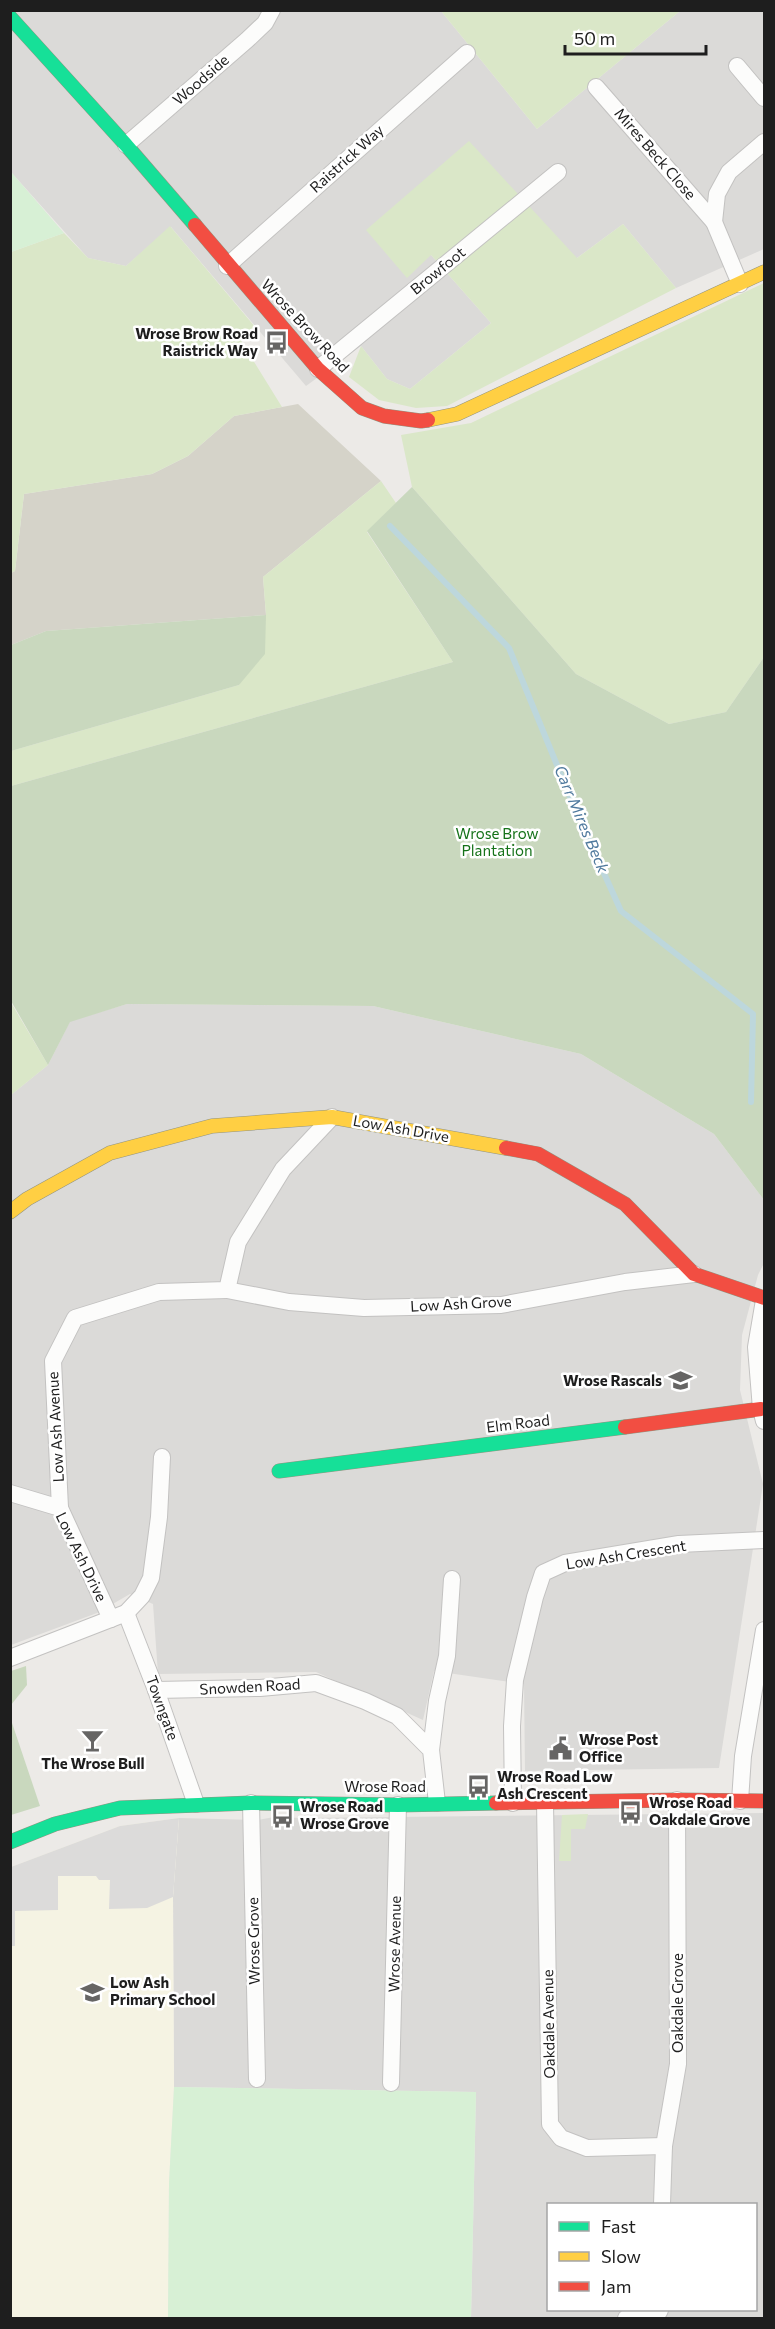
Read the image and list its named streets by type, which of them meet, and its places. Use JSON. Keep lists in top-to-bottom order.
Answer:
{
  "streets": {
    "street": [
      "Woodside",
      "Mires Beck Close",
      "Raistrick Way",
      "Browfoot",
      "Wrose Brow Road",
      "Low Ash Drive",
      "Low Ash Grove",
      "Elm Road",
      "Low Ash Avenue",
      "Low Ash Crescent",
      "Snowden Road",
      "Towngate",
      "Wrose Road",
      "Wrose Grove",
      "Wrose Avenue",
      "Oakdale Grove",
      "Oakdale Avenue"
    ]
  },
  "crossings": [
    ["Woodside", "Wrose Brow Road"],
    ["Mires Beck Close", "Wrose Brow Road"],
    ["Raistrick Way", "Wrose Brow Road"],
    ["Browfoot", "Wrose Brow Road"],
    ["Low Ash Drive", "Low Ash Grove"],
    ["Low Ash Drive", "Low Ash Avenue"],
    ["Low Ash Drive", "Towngate"],
    ["Low Ash Grove", "Low Ash Avenue"],
    ["Low Ash Crescent", "Wrose Road"],
    ["Snowden Road", "Towngate"],
    ["Towngate", "Wrose Road"],
    ["Wrose Road", "Wrose Grove"],
    ["Wrose Road", "Wrose Avenue"],
    ["Wrose Road", "Oakdale Grove"],
    ["Wrose Road", "Oakdale Avenue"],
    ["Oakdale Grove", "Oakdale Avenue"]
  ],
  "water": ["Carr Mires Beck"],
  "parks": ["Wrose Brow Plantation"],
  "places": {
    "bus stop": [
      "Wrose Brow Road Raistrick Way",
      "Wrose Road Low Ash Crescent",
      "Wrose Road Oakdale Grove",
      "Wrose Road Wrose Grove"
    ],
    "school or university": ["Wrose Rascals", "Low Ash Primary School"],
    "bar": ["The Wrose Bull"],
    "public building": ["Wrose Post Office"]
  },
  "legend": ["Fast", "Slow", "Jam"],
  "scale_bar": "50 m"
}
